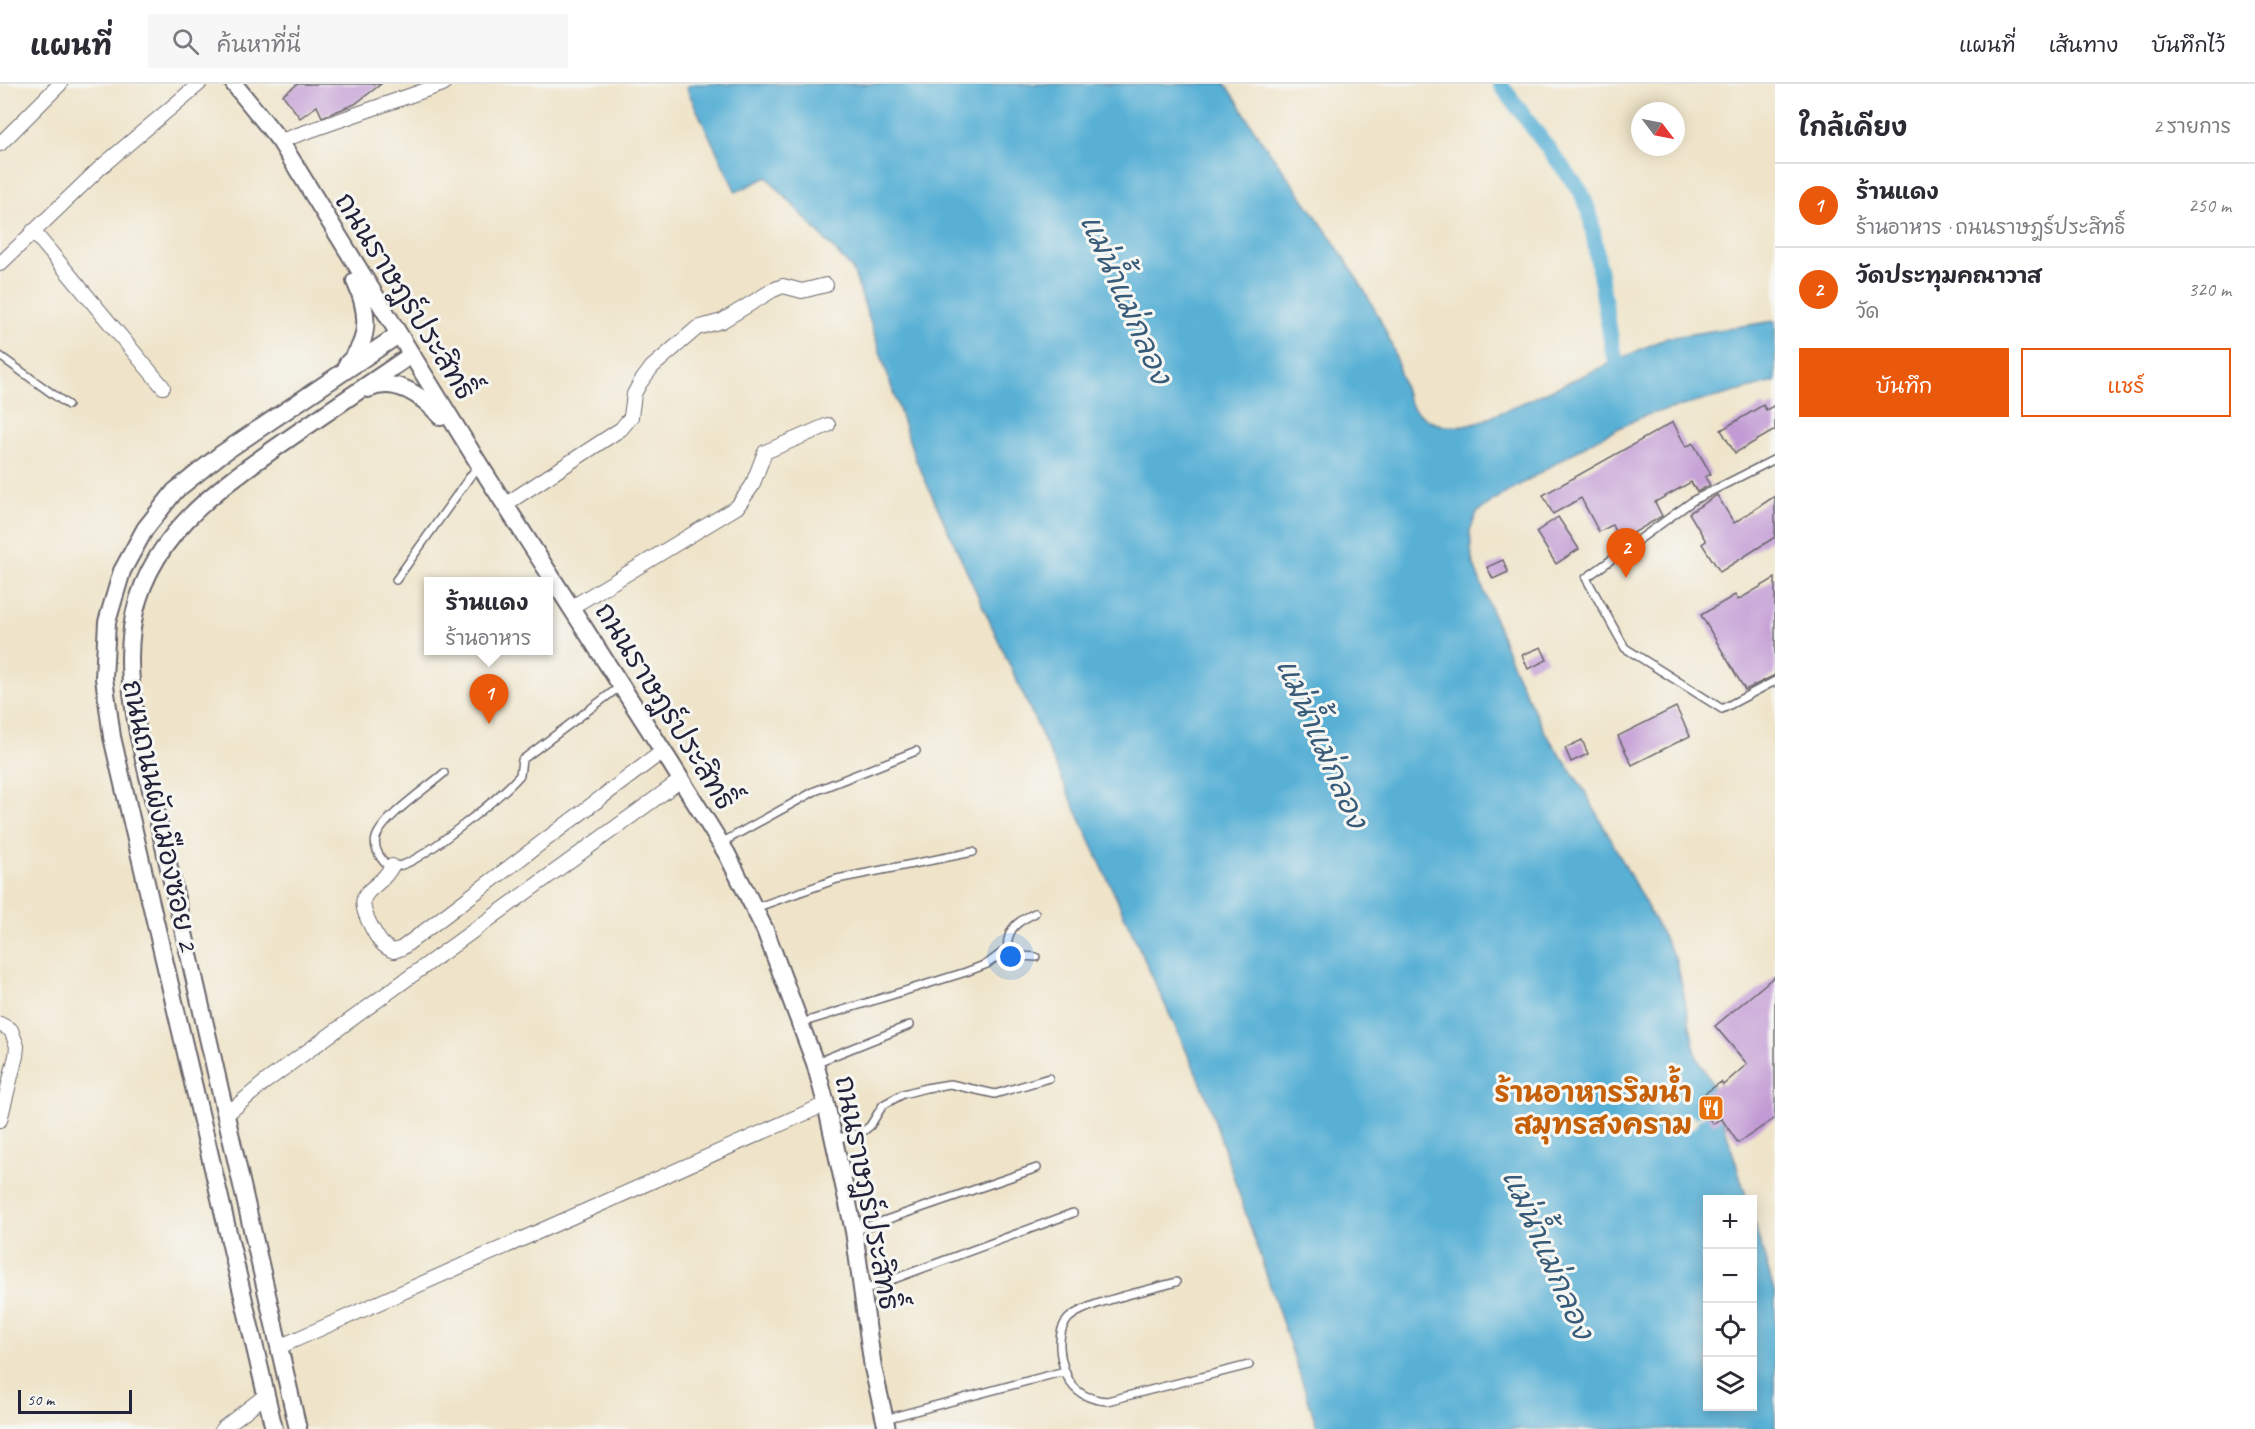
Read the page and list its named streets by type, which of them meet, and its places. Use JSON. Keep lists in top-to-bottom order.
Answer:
{
  "streets": {
    "street": ["ถนนราษฎร์ประสิทธิ์", "ถนนถนนผังเมืองซอย 2"]
  },
  "crossings": [
    ["ถนนราษฎร์ประสิทธิ์", "ถนนถนนผังเมืองซอย 2"]
  ],
  "water": ["แม่น้ำแม่กลอง"],
  "places": {
    "restaurant": ["ร้านอาหารริมน้ำ สมุทรสงคราม"]
  },
  "scale_bar": "50 m",
  "north": "bottom right",
  "page": {
    "header": "แผนที่",
    "search": "ค้นหาที่นี่",
    "nav": ["แผนที่", "เส้นทาง", "บันทึกไว้"],
    "heading": ["ใกล้เคียง", "2 รายการ"],
    "list": [
      {
        "mark": "1",
        "name": "ร้านแดง",
        "note": "ร้านอาหาร · ถนนราษฎร์ประสิทธิ์",
        "value": "250 m"
      },
      {
        "mark": "2",
        "name": "วัดประทุมคณาวาส",
        "note": "วัด",
        "value": "320 m"
      }
    ],
    "buttons": ["บันทึก", "แชร์"],
    "pins": ["2", "1"],
    "popup": ["ร้านแดง", "ร้านอาหาร"],
    "map_buttons": ["+", "−"],
    "scale": "50 m"
  }
}
